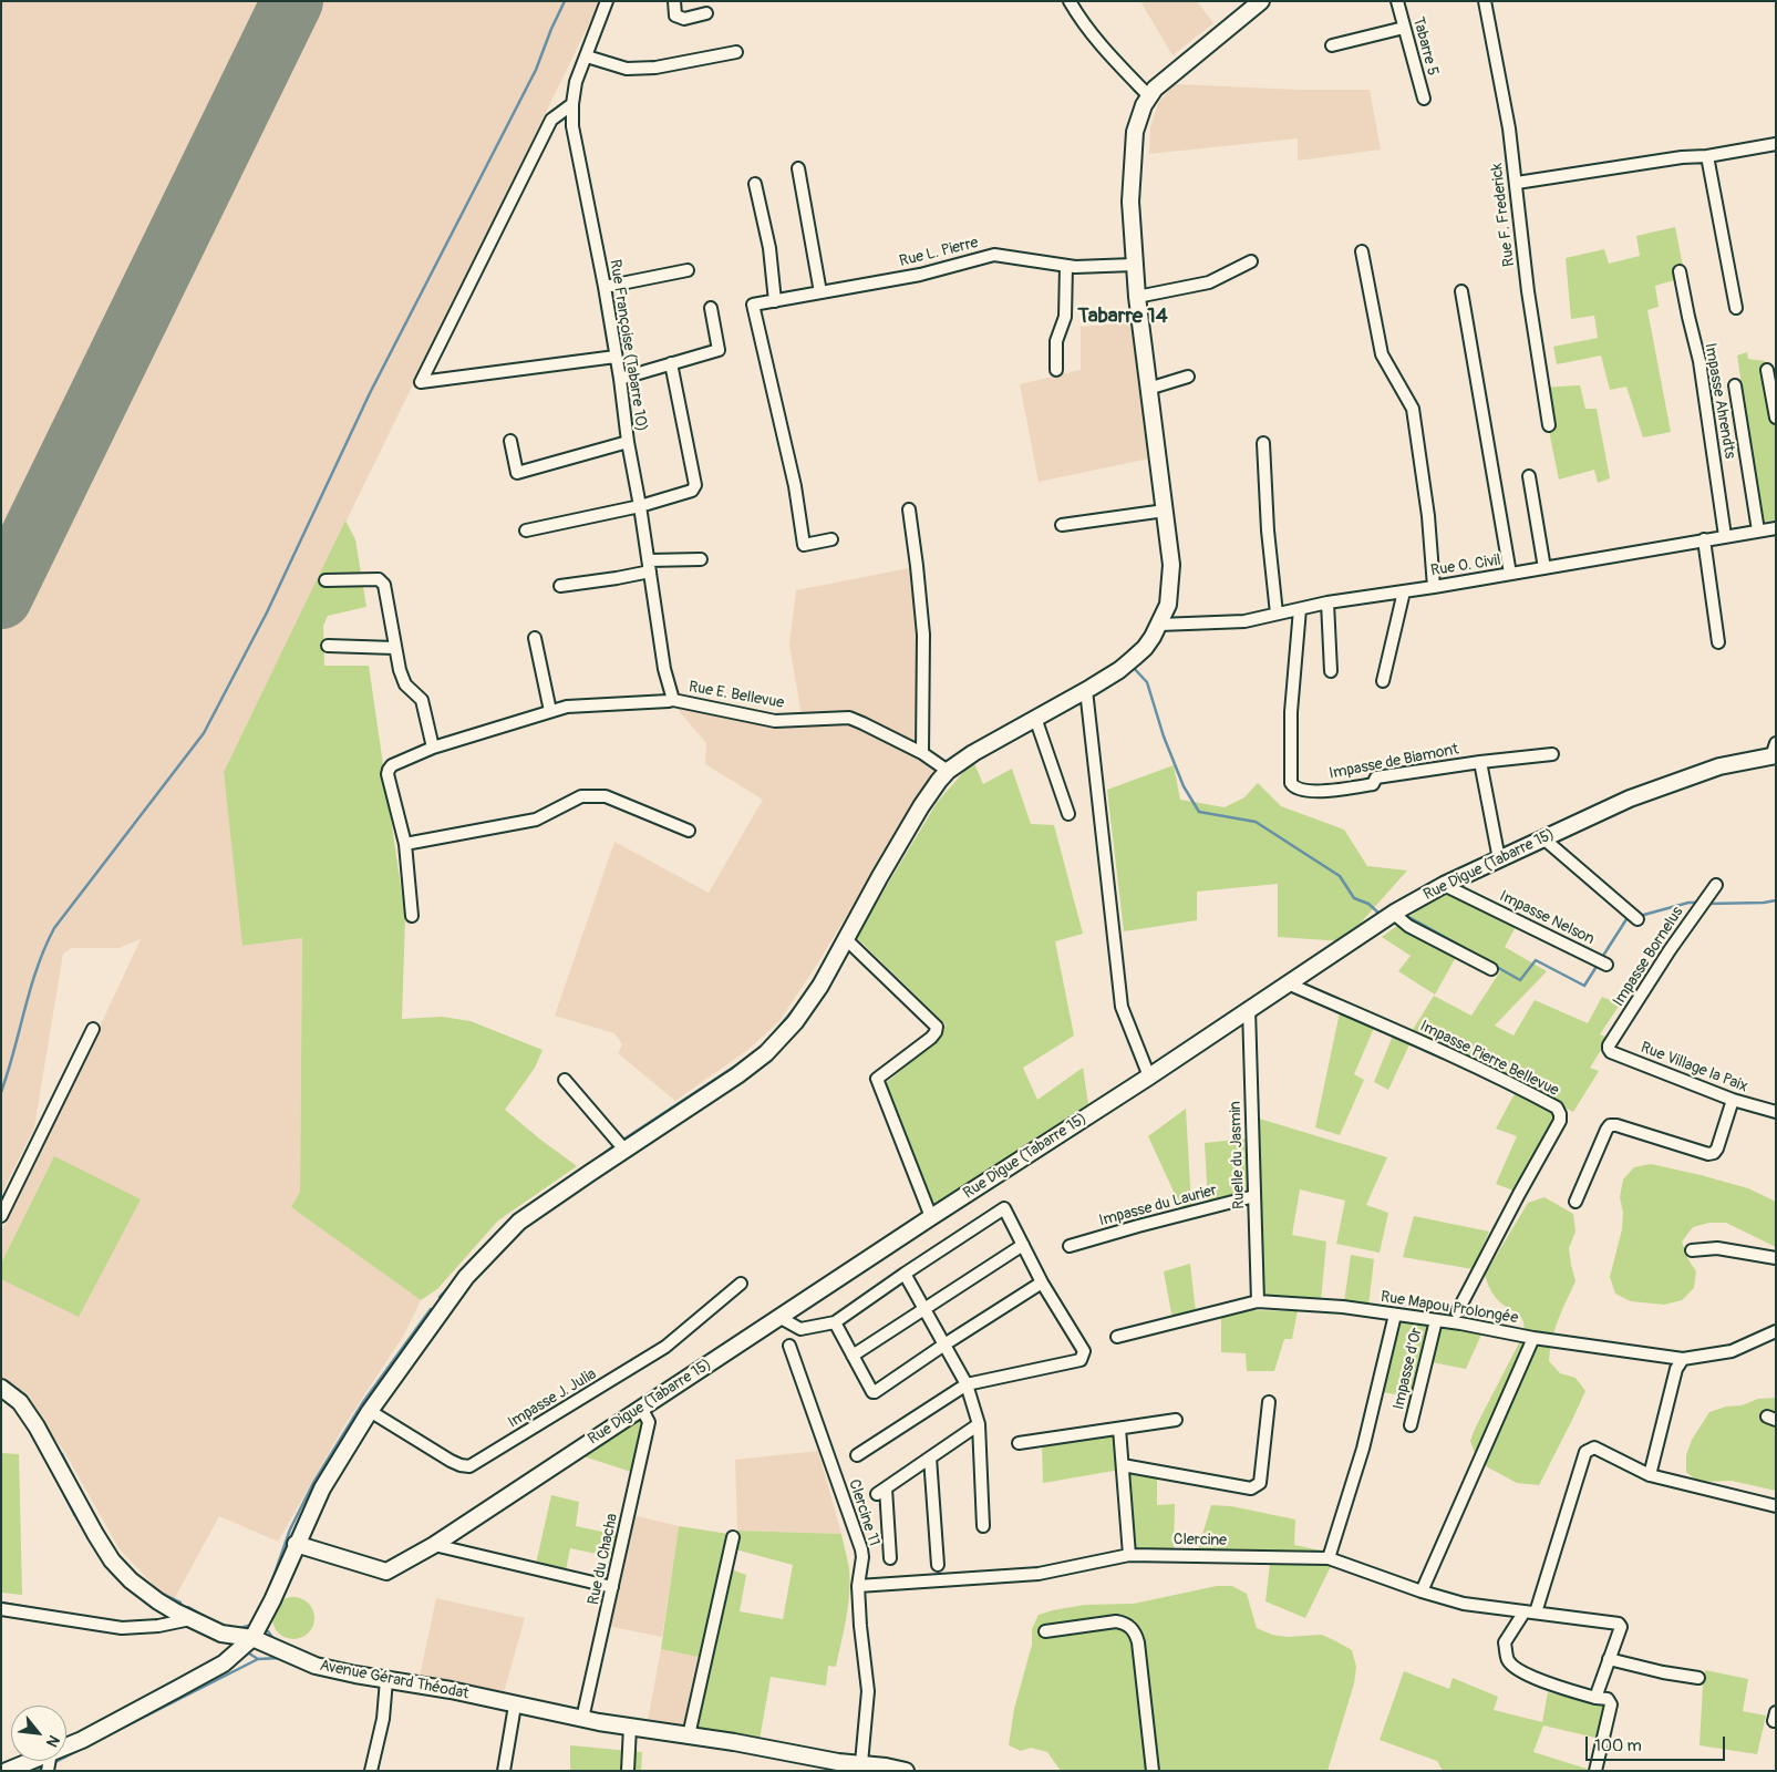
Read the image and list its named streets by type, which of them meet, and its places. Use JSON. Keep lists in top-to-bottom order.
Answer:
{
  "streets": {
    "street": [
      "Tabarre 5",
      "Rue F. Frederick",
      "Rue L. Pierre",
      "Rue Françoise (Tabarre 10)",
      "Impasse Ahrendts",
      "Rue O. Civil",
      "Rue E. Bellevue",
      "Impasse de Biamont",
      "Rue Digue (Tabarre 15)",
      "Impasse Nelson",
      "Impasse Bornelus",
      "Impasse Pierre Bellevue",
      "Rue Village la Paix",
      "Ruelle du Jasmin",
      "Impasse du Laurier",
      "Rue Mapou Prolongée",
      "Impasse d'Or",
      "Impasse J. Julia",
      "Clercine 11",
      "Clercine",
      "Rue du Chacha",
      "Avenue Gérard Théodat"
    ]
  },
  "crossings": [
    ["Rue Françoise (Tabarre 10)", "Rue E. Bellevue"],
    ["Impasse Ahrendts", "Rue O. Civil"],
    ["Rue O. Civil", "Impasse de Biamont"],
    ["Impasse de Biamont", "Rue Digue (Tabarre 15)"],
    ["Rue Digue (Tabarre 15)", "Impasse Nelson"],
    ["Rue Digue (Tabarre 15)", "Impasse Pierre Bellevue"],
    ["Rue Digue (Tabarre 15)", "Ruelle du Jasmin"],
    ["Rue Digue (Tabarre 15)", "Rue du Chacha"],
    ["Impasse Bornelus", "Rue Village la Paix"],
    ["Ruelle du Jasmin", "Impasse du Laurier"],
    ["Ruelle du Jasmin", "Rue Mapou Prolongée"],
    ["Rue Mapou Prolongée", "Impasse d'Or"],
    ["Clercine 11", "Clercine"],
    ["Clercine 11", "Avenue Gérard Théodat"],
    ["Rue du Chacha", "Avenue Gérard Théodat"]
  ],
  "districts": ["Tabarre 14"],
  "scale_bar": "100 m",
  "north": "bottom right"
}
